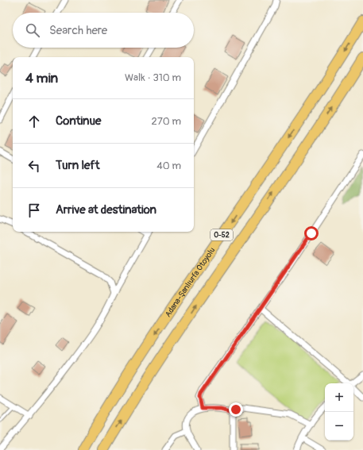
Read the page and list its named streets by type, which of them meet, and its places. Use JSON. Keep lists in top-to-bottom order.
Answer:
{
  "streets": {
    "highway": ["O-52", "Adana-Şanlıurfa Otoyolu"]
  },
  "page": {
    "search": "Search here",
    "heading": ["4 min", "Walk · 310 m"],
    "list": [
      ["Continue", "270 m"],
      ["Turn left", "40 m"],
      "Arrive at destination"
    ],
    "map_buttons": ["+", "−"]
  }
}
